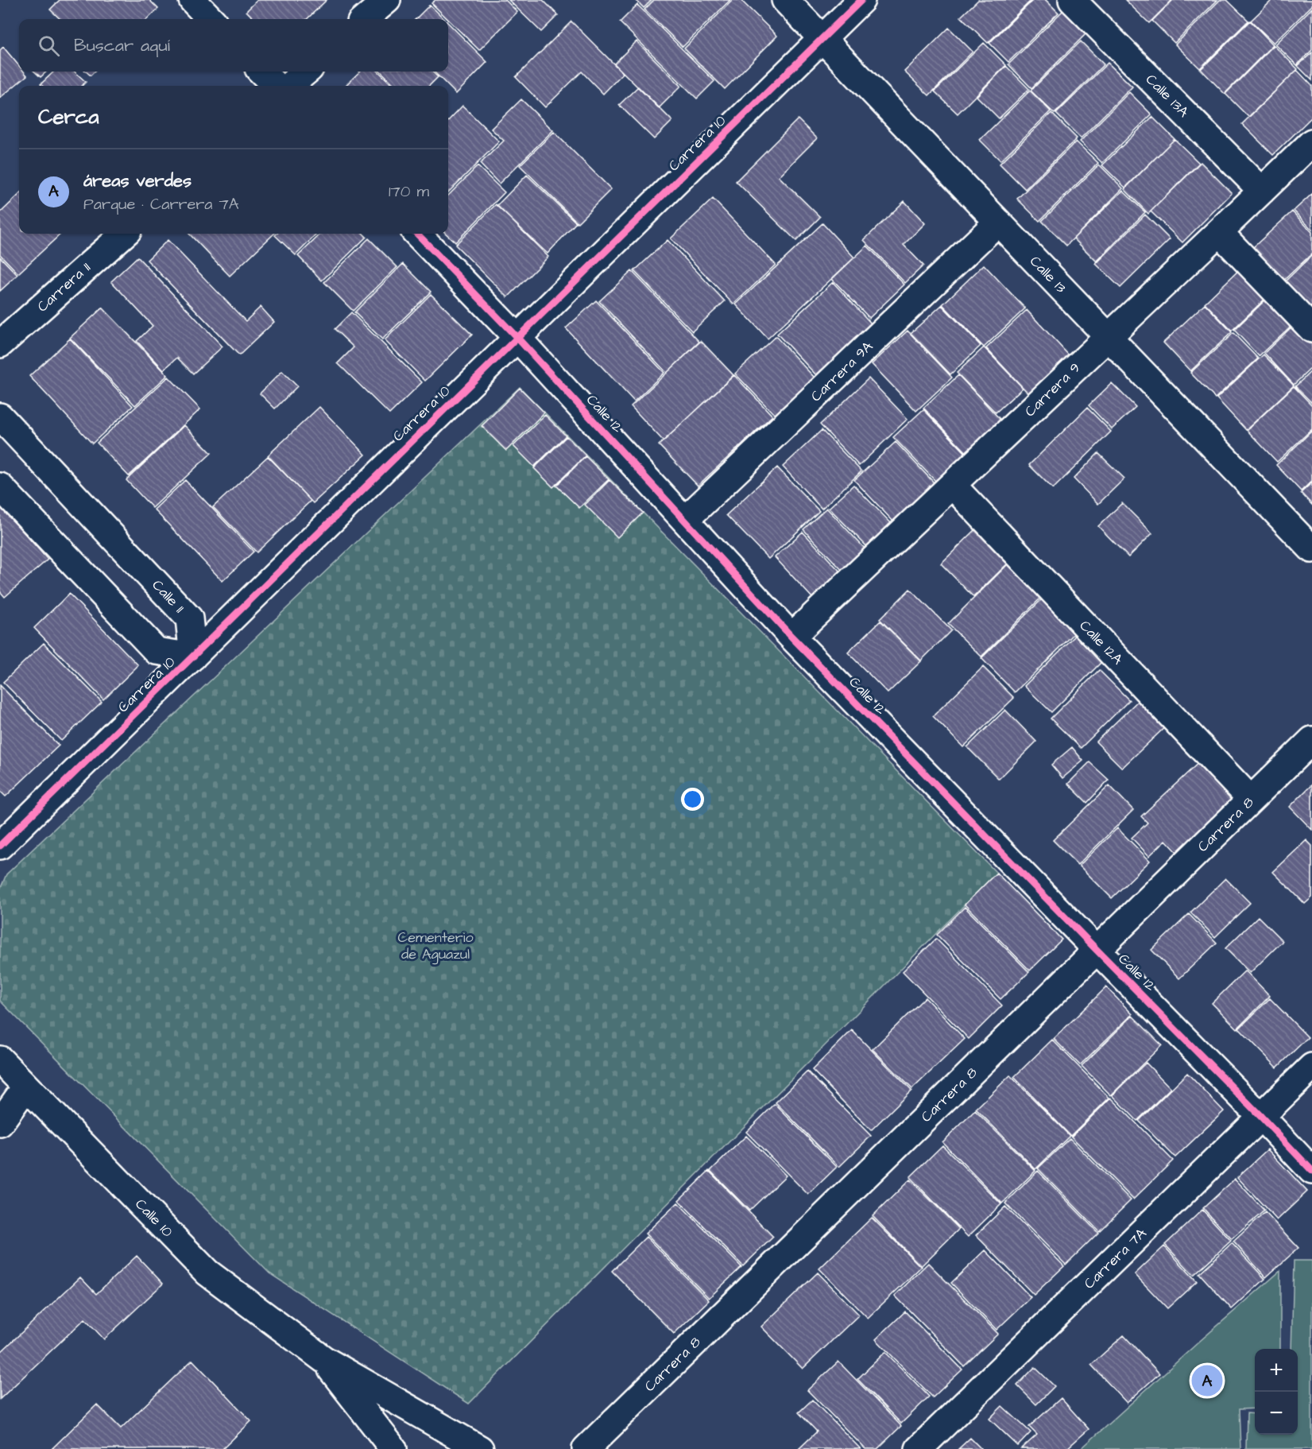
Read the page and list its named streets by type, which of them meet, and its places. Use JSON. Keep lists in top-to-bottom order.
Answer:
{
  "streets": {
    "street": [
      "Calle 13A",
      "Carrera 10",
      "Calle 13",
      "Carrera 11",
      "Carrera 9A",
      "Carrera 9",
      "Calle 12",
      "Calle 11",
      "Calle 12A",
      "Carrera 8",
      "Calle 10",
      "Carrera 7A"
    ]
  },
  "crossings": [
    ["Calle 13A", "Carrera 9"],
    ["Carrera 10", "Calle 13"],
    ["Carrera 10", "Calle 12"],
    ["Carrera 10", "Calle 11"],
    ["Calle 13", "Carrera 9A"],
    ["Calle 13", "Carrera 9"],
    ["Carrera 9A", "Calle 12"],
    ["Carrera 9", "Calle 12"],
    ["Carrera 9", "Calle 12A"],
    ["Calle 12", "Carrera 8"],
    ["Calle 12", "Carrera 7A"],
    ["Calle 12A", "Carrera 8"]
  ],
  "parks": ["Cementerio de Aguazul"],
  "page": {
    "search": "Buscar aquí",
    "heading": "Cerca",
    "list": [
      {
        "mark": "A",
        "name": "áreas verdes",
        "note": "Parque · Carrera 7A",
        "value": "170 m"
      }
    ],
    "map_buttons": ["+", "−"],
    "pins": "A"
  }
}
